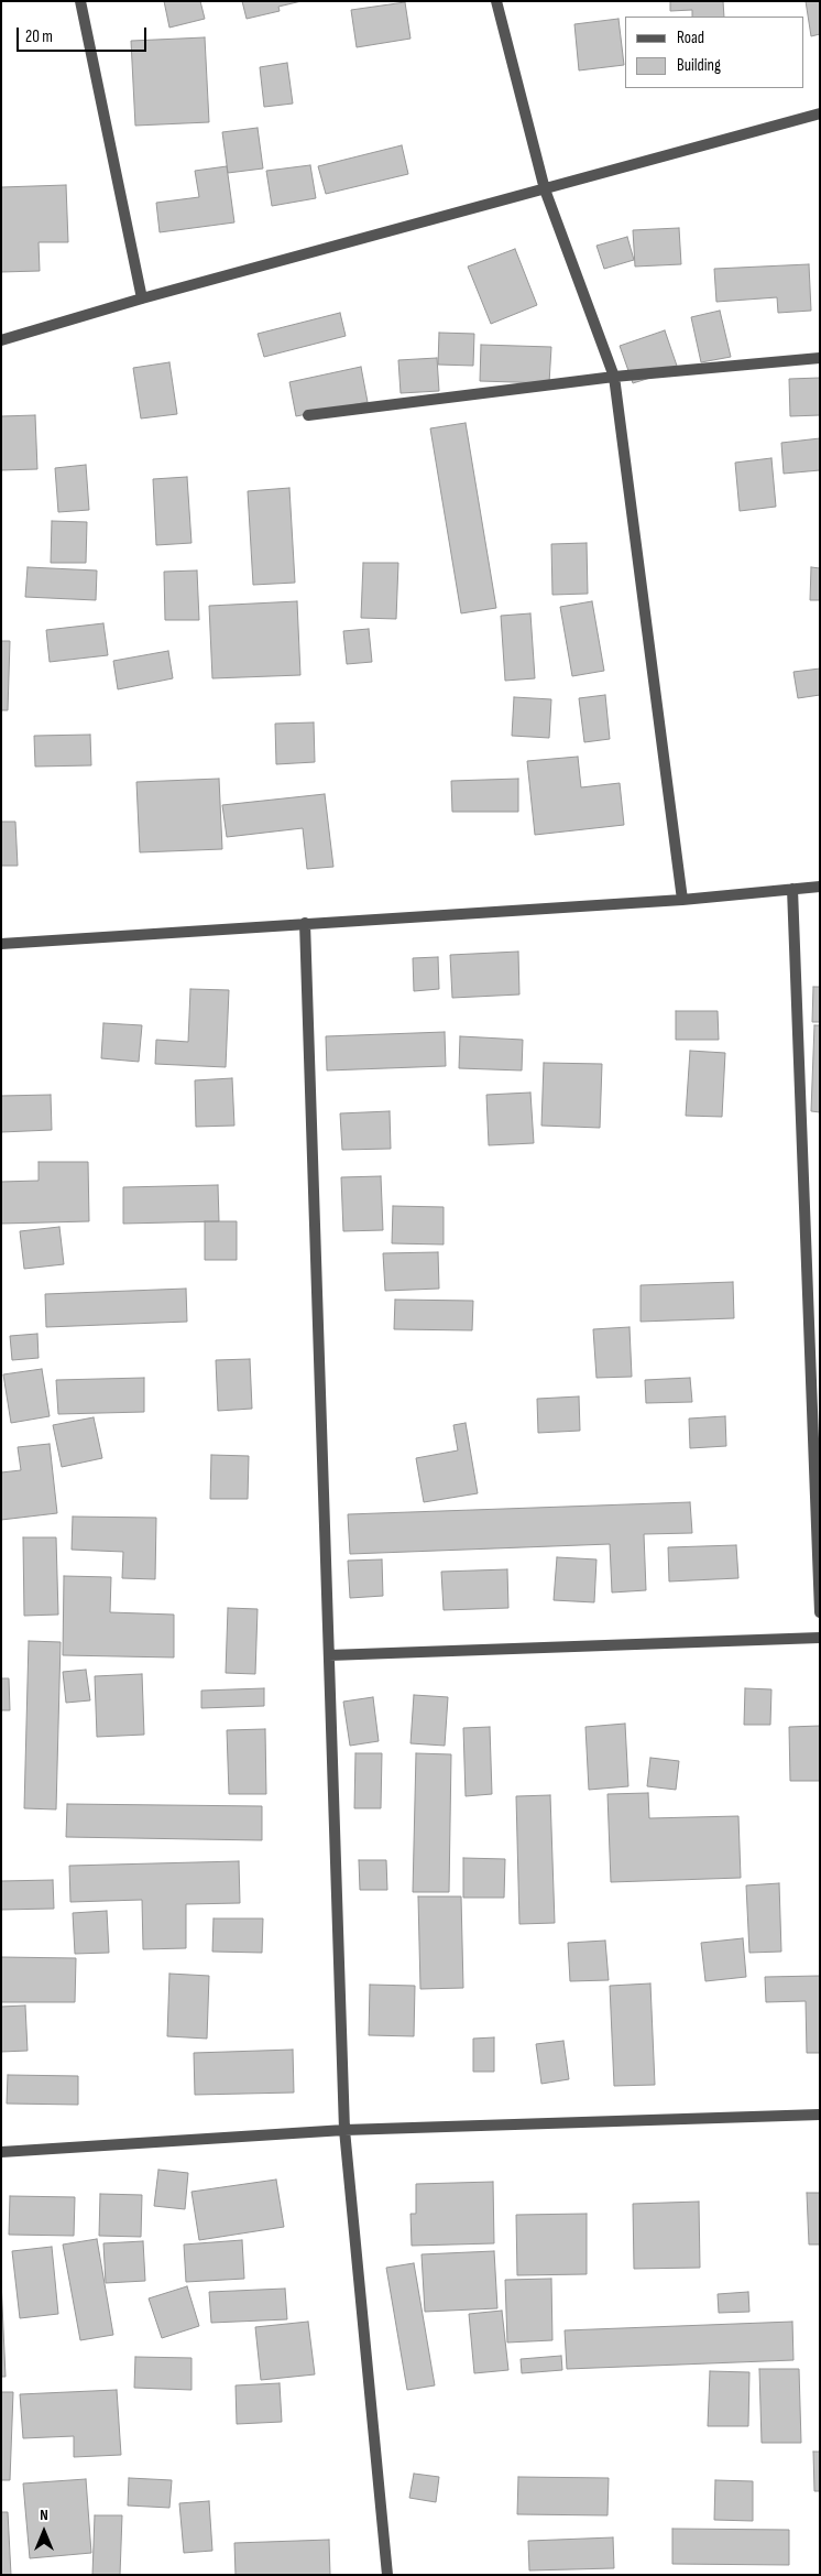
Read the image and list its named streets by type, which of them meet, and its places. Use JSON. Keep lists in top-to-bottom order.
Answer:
{
  "legend": ["Road", "Building"],
  "scale_bar": "20 m",
  "north": "top"
}
